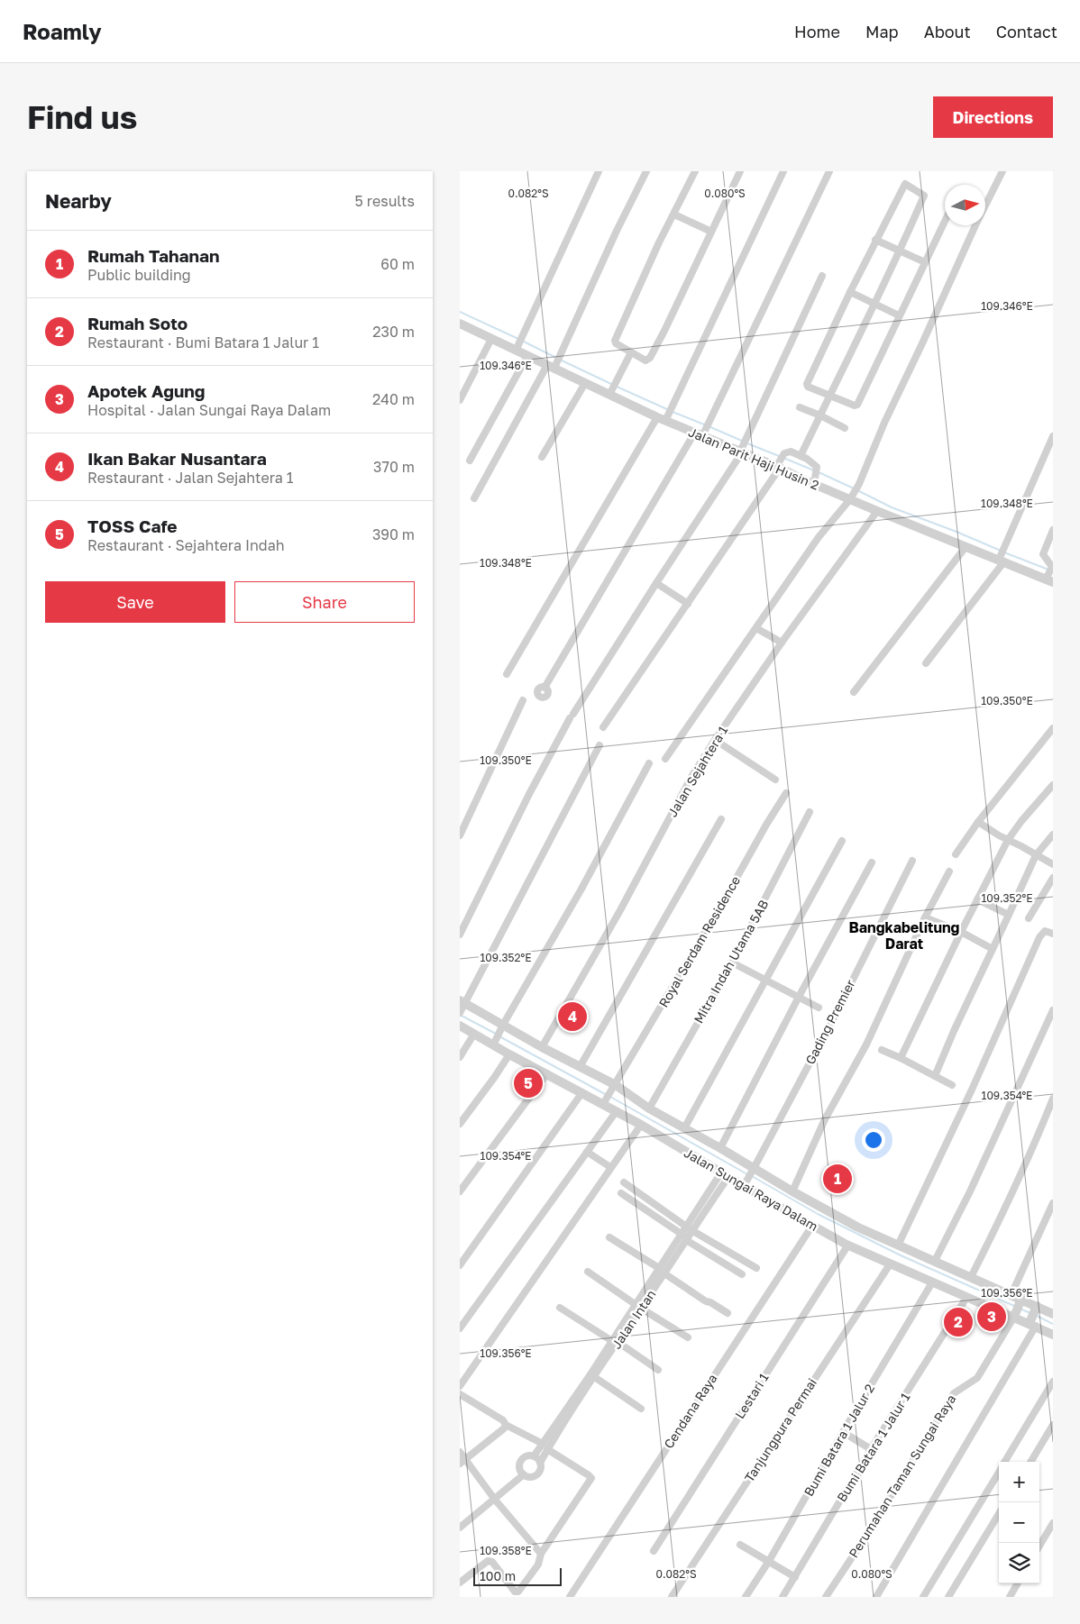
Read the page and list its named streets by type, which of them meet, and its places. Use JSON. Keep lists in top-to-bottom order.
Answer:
{
  "streets": {
    "street": [
      "Jalan Parit Haji Husin 2",
      "Jalan Sejahtera 1",
      "Royal Serdam Residence",
      "Mitra Indah Utama 5AB",
      "Gading Premier",
      "Jalan Sungai Raya Dalam",
      "Lestari 1",
      "Cendana Raya",
      "Tanjungpura Permai",
      "Bumi Batara 1 Jalur 2",
      "Bumi Batara 1 Jalur 1",
      "Perumahan Taman Sungai Raya"
    ]
  },
  "crossings": [
    ["Jalan Parit Haji Husin 2", "Jalan Sejahtera 1"],
    ["Royal Serdam Residence", "Jalan Sungai Raya Dalam"],
    ["Gading Premier", "Jalan Sungai Raya Dalam"],
    ["Jalan Sungai Raya Dalam", "Lestari 1"],
    ["Jalan Sungai Raya Dalam", "Cendana Raya"],
    ["Jalan Sungai Raya Dalam", "Tanjungpura Permai"],
    ["Jalan Sungai Raya Dalam", "Bumi Batara 1 Jalur 2"],
    ["Jalan Sungai Raya Dalam", "Bumi Batara 1 Jalur 1"],
    ["Jalan Sungai Raya Dalam", "Perumahan Taman Sungai Raya"]
  ],
  "districts": ["Bangkabelitung Darat"],
  "scale_bar": "100 m",
  "north": "right",
  "page": {
    "header": "Roamly",
    "nav": [
      "Home",
      "Map",
      "About",
      "Contact"
    ],
    "buttons": [
      "Directions",
      ["Save", "Share"]
    ],
    "title": "Find us",
    "heading": ["Nearby", "5 results"],
    "list": [
      {
        "mark": "1",
        "name": "Rumah Tahanan",
        "note": "Public building",
        "value": "60 m"
      },
      {
        "mark": "2",
        "name": "Rumah Soto",
        "note": "Restaurant · Bumi Batara 1 Jalur 1",
        "value": "230 m"
      },
      {
        "mark": "3",
        "name": "Apotek Agung",
        "note": "Hospital · Jalan Sungai Raya Dalam",
        "value": "240 m"
      },
      {
        "mark": "4",
        "name": "Ikan Bakar Nusantara",
        "note": "Restaurant · Jalan Sejahtera 1",
        "value": "370 m"
      },
      {
        "mark": "5",
        "name": "TOSS Cafe",
        "note": "Restaurant · Sejahtera Indah",
        "value": "390 m"
      }
    ],
    "pins": [
      "4",
      "5",
      "1",
      "3",
      "2"
    ],
    "map_buttons": ["+", "−"],
    "scale": "100 m"
  },
  "coordinates": [
    "0.082°S",
    "0.080°S",
    "109.346°E",
    "109.348°E",
    "109.350°E",
    "109.352°E",
    "109.354°E",
    "109.356°E",
    "109.358°E"
  ]
}
